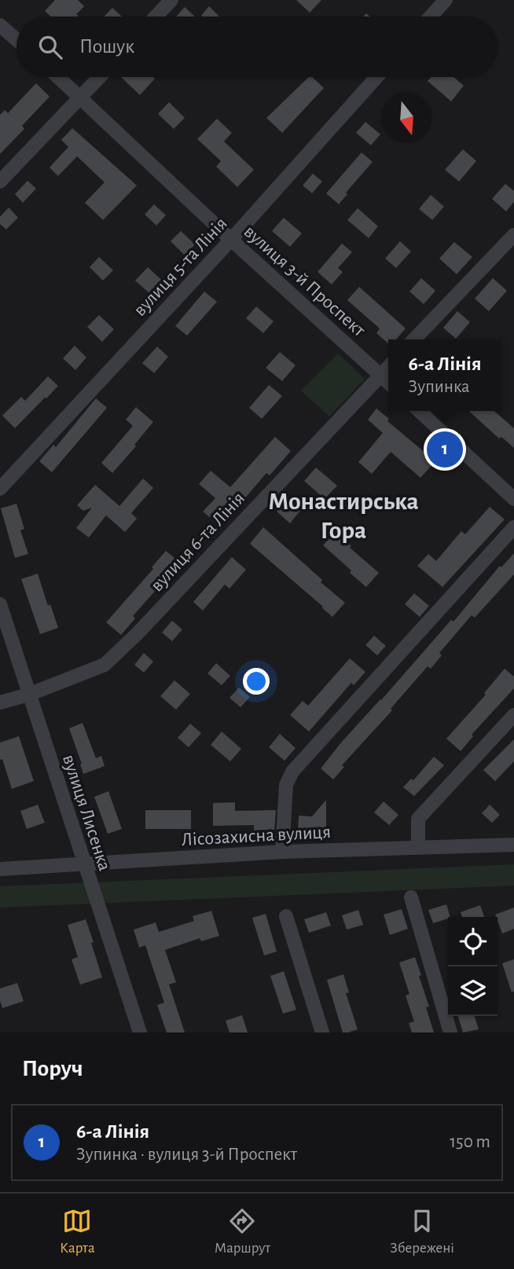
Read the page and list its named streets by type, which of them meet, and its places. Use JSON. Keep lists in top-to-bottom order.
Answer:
{
  "streets": {
    "street": [
      "вулиця 5-та Лінія",
      "вулиця 3-й Проспект",
      "вулиця 6-та Лінія",
      "вулиця Лисенка",
      "Лісозахисна вулиця"
    ]
  },
  "crossings": [
    ["вулиця 5-та Лінія", "вулиця 3-й Проспект"],
    ["вулиця 3-й Проспект", "вулиця 6-та Лінія"],
    ["вулиця 6-та Лінія", "вулиця Лисенка"],
    ["вулиця Лисенка", "Лісозахисна вулиця"]
  ],
  "districts": ["Монастирська Гора"],
  "north": "bottom",
  "page": {
    "search": "Пошук",
    "popup": ["6-а Лінія", "Зупинка"],
    "pins": "1",
    "heading": "Поруч",
    "list": [
      {
        "mark": "1",
        "name": "6-а Лінія",
        "note": "Зупинка · вулиця 3-й Проспект",
        "value": "150 m"
      }
    ],
    "nav": ["Карта", "Маршрут", "Збережені"]
  }
}
